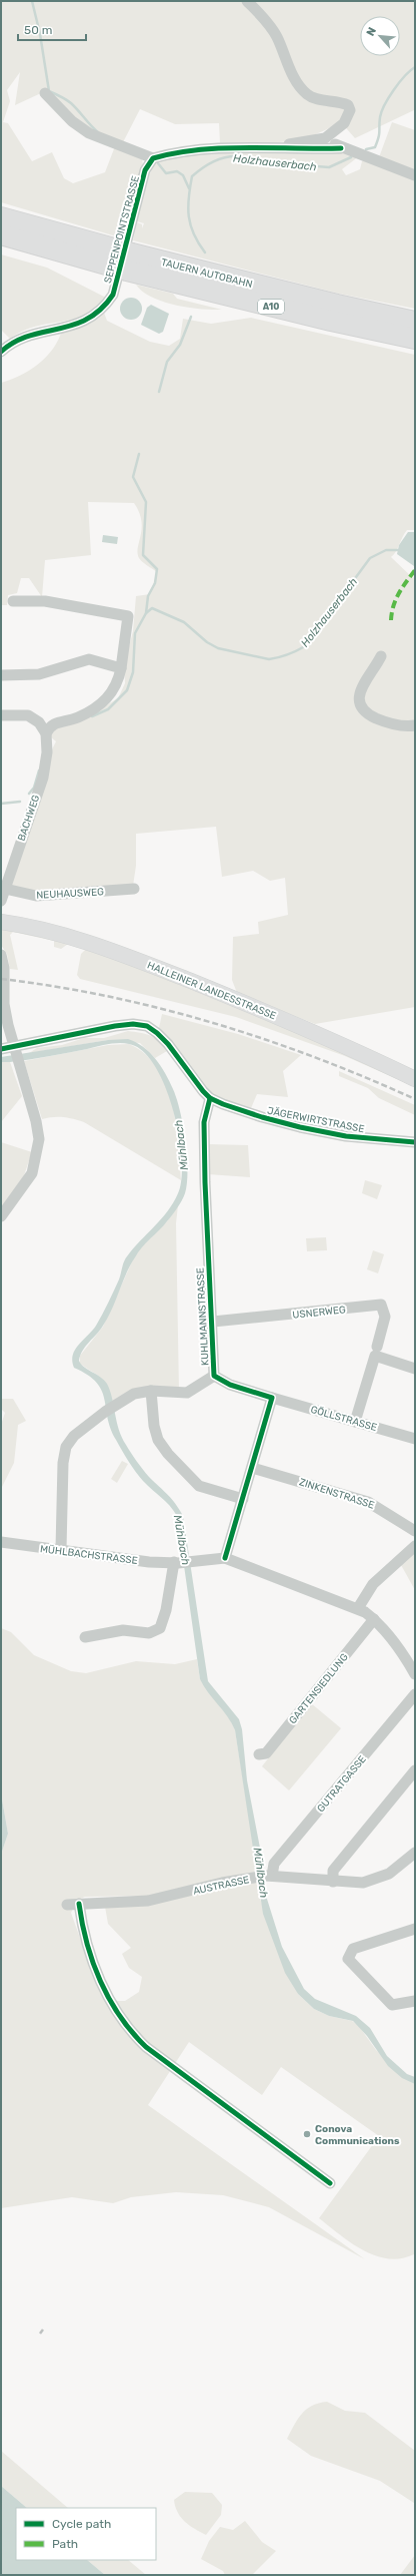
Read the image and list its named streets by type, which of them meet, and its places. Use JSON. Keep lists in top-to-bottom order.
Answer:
{
  "streets": {
    "highway": ["TAUERN AUTOBAHN", "A10"],
    "main road": ["HALLEINER LANDESSTRASSE"],
    "street": [
      "SEPPENPOINTSTRASSE",
      "BACHWEG",
      "NEUHAUSWEG",
      "JÄGERWIRTSTRASSE",
      "USNERWEG",
      "KUHLMANNSTRASSE",
      "GÖLLSTRASSE",
      "ZINKENSTRASSE",
      "MÜHLBACHSTRASSE",
      "GARTENSIEDLUNG",
      "GUTRATGASSE",
      "AUSTRASSE"
    ]
  },
  "crossings": [
    ["BACHWEG", "NEUHAUSWEG"],
    ["JÄGERWIRTSTRASSE", "KUHLMANNSTRASSE"],
    ["USNERWEG", "KUHLMANNSTRASSE"],
    ["KUHLMANNSTRASSE", "GÖLLSTRASSE"],
    ["GUTRATGASSE", "AUSTRASSE"]
  ],
  "water": ["Holzhauserbach", "Mühlbach"],
  "places": ["Conova Communications"],
  "legend": ["Cycle path", "Path"],
  "scale_bar": "50 m",
  "north": "top left"
}
